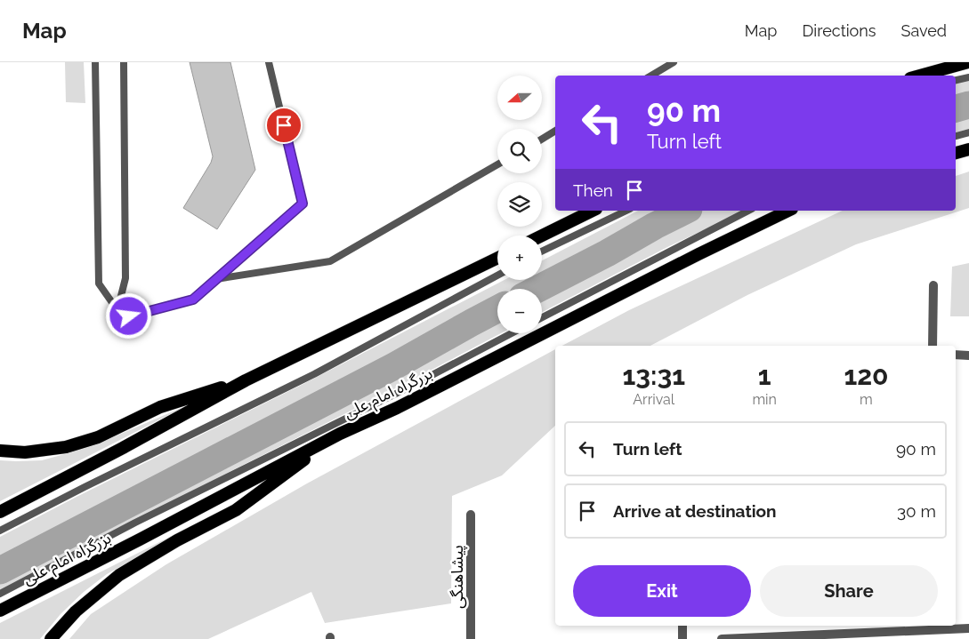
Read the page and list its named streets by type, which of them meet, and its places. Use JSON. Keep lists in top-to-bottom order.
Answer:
{
  "streets": {
    "highway": ["بزرگراه امام علی"],
    "street": ["پیشاهنگی"]
  },
  "north": "left",
  "page": {
    "header": "Map",
    "nav": ["Map", "Directions", "Saved"],
    "map_buttons": ["+", "−"],
    "turn": ["90 m", "Turn left"],
    "then": "Then",
    "eta": [
      "13:31",
      "Arrival",
      "1",
      "min",
      "120",
      "m"
    ],
    "list": [
      {
        "name": "Turn left",
        "value": "90 m"
      },
      {
        "name": "Arrive at destination",
        "value": "30 m"
      }
    ],
    "buttons": ["Exit", "Share"]
  }
}
